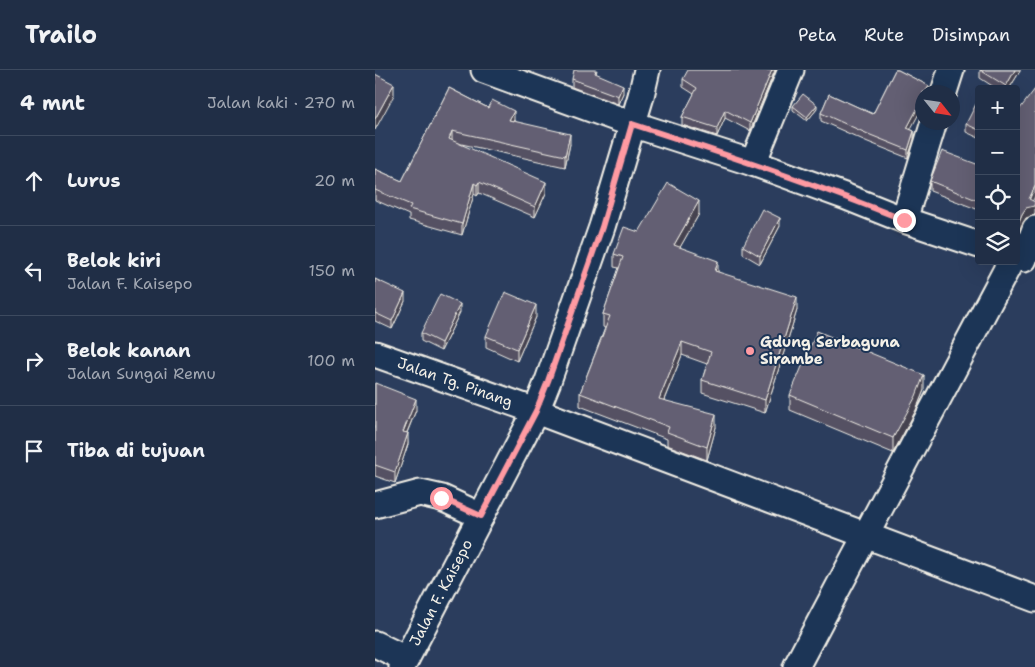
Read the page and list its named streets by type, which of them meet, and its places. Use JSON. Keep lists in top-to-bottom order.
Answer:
{
  "streets": {
    "street": ["Jalan Tg. Pinang", "Jalan F. Kaisepo"]
  },
  "crossings": [
    ["Jalan Tg. Pinang", "Jalan F. Kaisepo"]
  ],
  "places": ["Gdung Serbaguna Sirambe"],
  "north": "bottom right",
  "page": {
    "header": "Trailo",
    "nav": ["Peta", "Rute", "Disimpan"],
    "heading": ["4 mnt", "Jalan kaki · 270 m"],
    "map_buttons": ["+", "−"],
    "list": [
      ["Lurus", "20 m"],
      ["Belok kiri", "Jalan F. Kaisepo", "150 m"],
      ["Belok kanan", "Jalan Sungai Remu", "100 m"],
      "Tiba di tujuan"
    ]
  }
}
